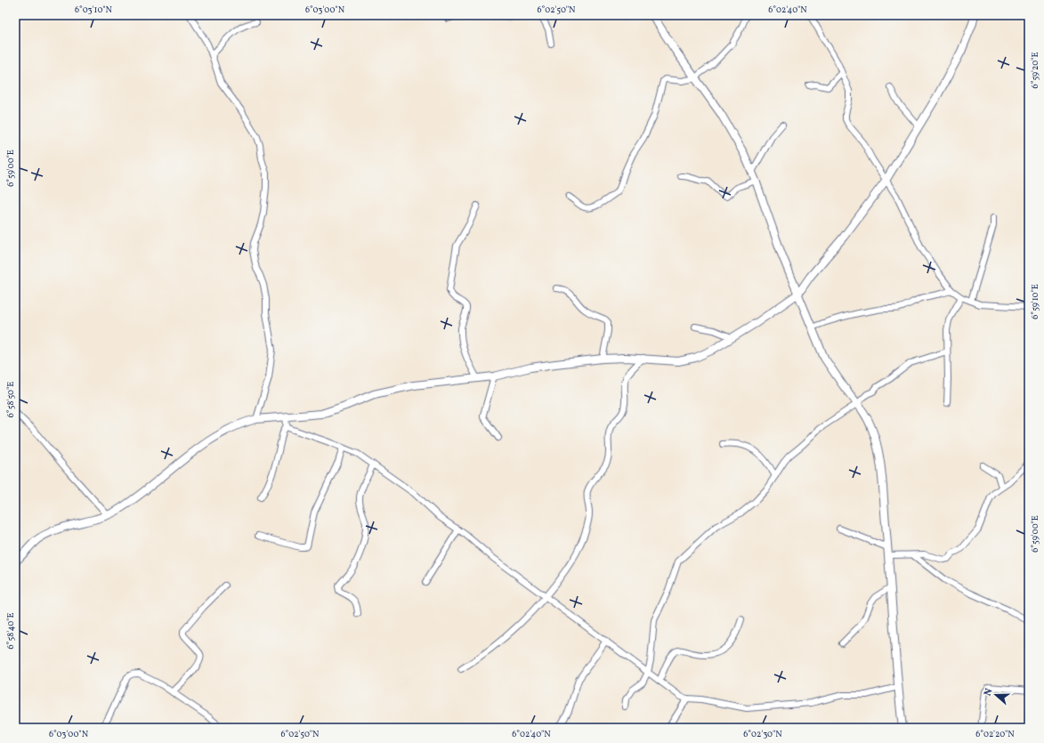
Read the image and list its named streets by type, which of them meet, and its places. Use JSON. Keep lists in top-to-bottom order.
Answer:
{
  "north": "left",
  "coordinates": [
    "6°03'10\"N",
    "6°03'00\"N",
    "6°02'50\"N",
    "6°02'40\"N",
    "6°59'20\"E",
    "6°59'00\"E",
    "6°59'10\"E",
    "6°58'50\"E",
    "6°58'40\"E",
    "6°02'30\"N",
    "6°02'20\"N"
  ]
}
